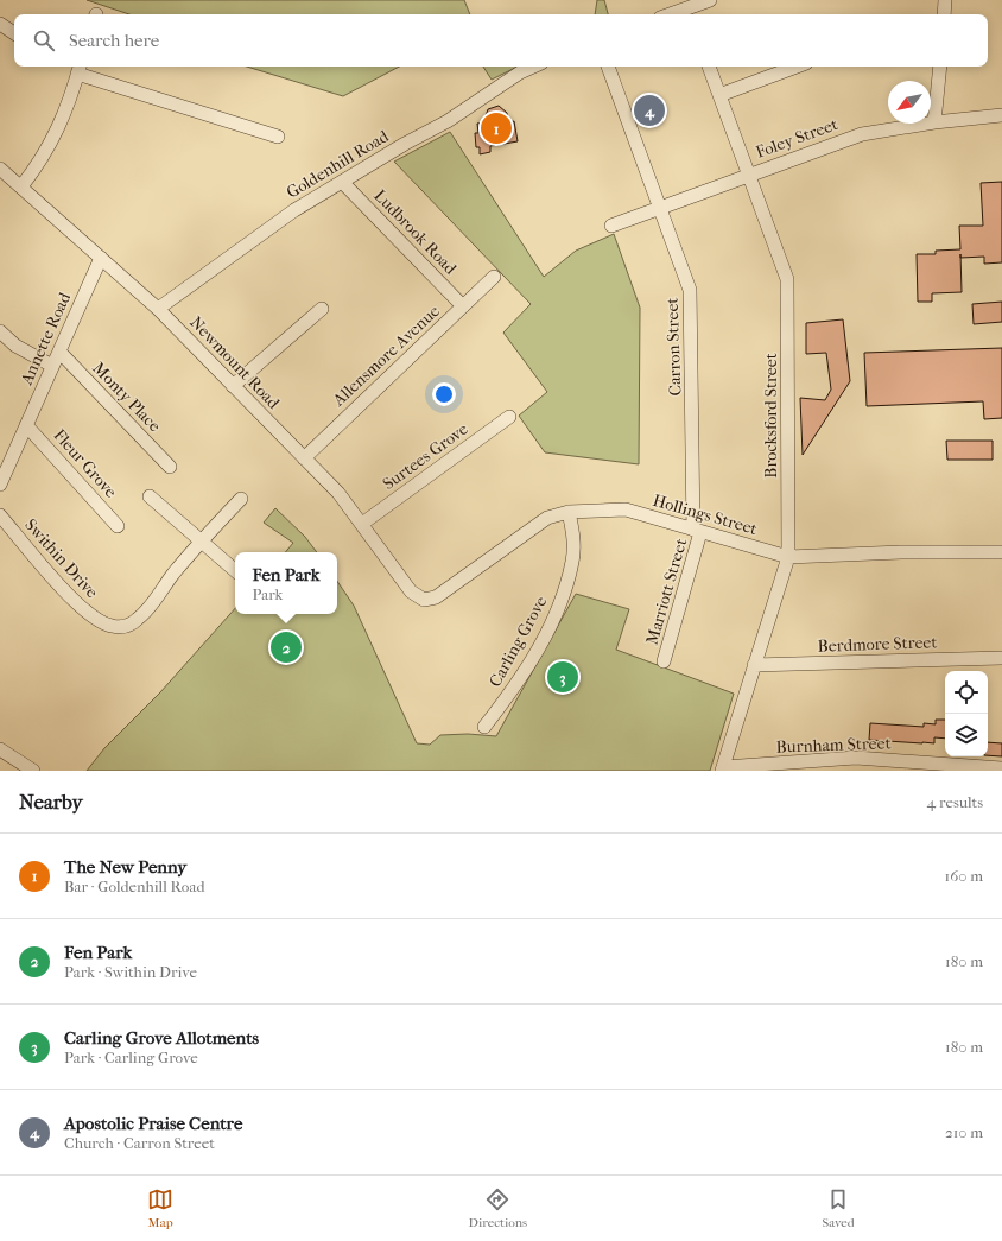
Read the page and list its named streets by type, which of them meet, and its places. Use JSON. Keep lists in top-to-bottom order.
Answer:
{
  "streets": {
    "street": [
      "Foley Street",
      "Goldenhill Road",
      "Ludbrook Road",
      "Annette Road",
      "Carron Street",
      "Allensmore Avenue",
      "Newmount Road",
      "Monty Place",
      "Brocksford Street",
      "Surtees Grove",
      "Fleur Grove",
      "Hollings Street",
      "Swithin Drive",
      "Marriott Street",
      "Carling Grove",
      "Berdmore Street",
      "Burnham Street"
    ]
  },
  "crossings": [
    ["Foley Street", "Carron Street"],
    ["Foley Street", "Brocksford Street"],
    ["Goldenhill Road", "Ludbrook Road"],
    ["Goldenhill Road", "Newmount Road"],
    ["Ludbrook Road", "Allensmore Avenue"],
    ["Annette Road", "Newmount Road"],
    ["Annette Road", "Monty Place"],
    ["Annette Road", "Fleur Grove"],
    ["Carron Street", "Hollings Street"],
    ["Carron Street", "Marriott Street"],
    ["Allensmore Avenue", "Newmount Road"],
    ["Newmount Road", "Surtees Grove"],
    ["Newmount Road", "Hollings Street"],
    ["Brocksford Street", "Hollings Street"],
    ["Brocksford Street", "Berdmore Street"],
    ["Brocksford Street", "Burnham Street"],
    ["Hollings Street", "Marriott Street"],
    ["Hollings Street", "Carling Grove"]
  ],
  "north": "bottom left",
  "page": {
    "search": "Search here",
    "pins": [
      "4",
      "1",
      "2",
      "3"
    ],
    "popup": ["Fen Park", "Park"],
    "heading": ["Nearby", "4 results"],
    "list": [
      {
        "mark": "1",
        "name": "The New Penny",
        "note": "Bar · Goldenhill Road",
        "value": "160 m"
      },
      {
        "mark": "2",
        "name": "Fen Park",
        "note": "Park · Swithin Drive",
        "value": "180 m"
      },
      {
        "mark": "3",
        "name": "Carling Grove Allotments",
        "note": "Park · Carling Grove",
        "value": "180 m"
      },
      {
        "mark": "4",
        "name": "Apostolic Praise Centre",
        "note": "Church · Carron Street",
        "value": "210 m"
      }
    ],
    "nav": ["Map", "Directions", "Saved"]
  }
}
